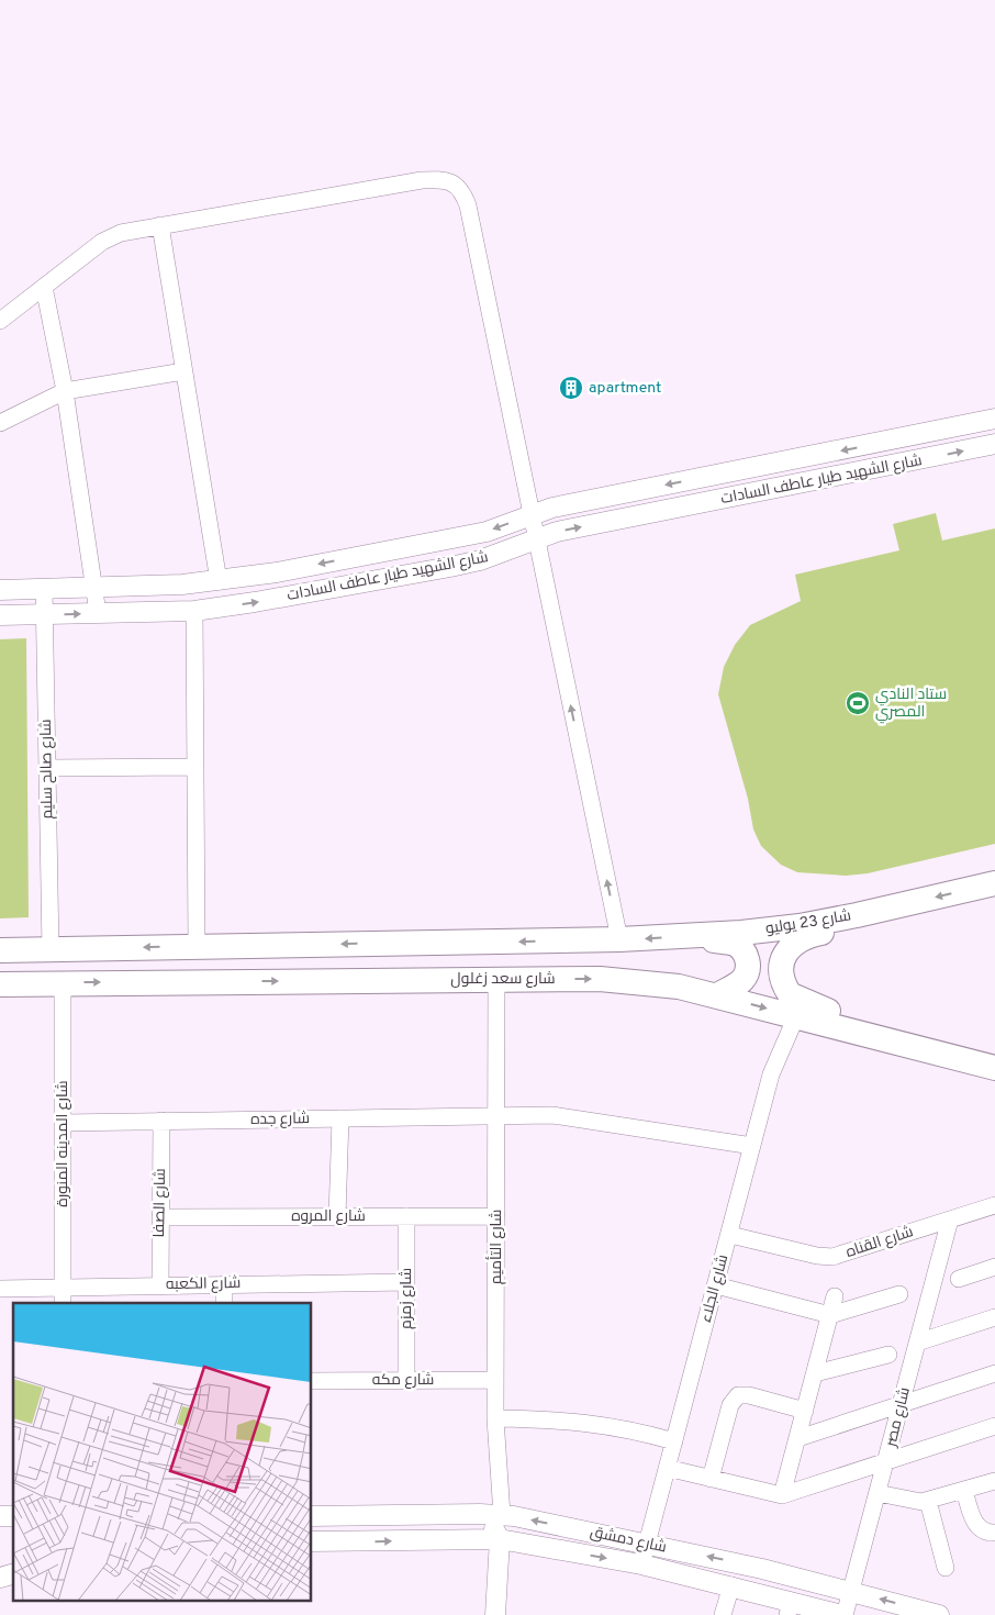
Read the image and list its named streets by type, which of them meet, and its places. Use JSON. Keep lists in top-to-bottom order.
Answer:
{
  "streets": {
    "main road": ["شارع 23 يوليو", "شارع سعد زغلول"],
    "street": [
      "شارع الشهيد طيار عاطف السادات",
      "شارع صالح سليم",
      "شارع جده",
      "شارع المدينه المنورة",
      "شارع الصفا",
      "شارع المروه",
      "شارع القناه",
      "شارع التأميم",
      "شارع الكعبه",
      "شارع الجلاء",
      "شارع زمزم",
      "شارع مكه",
      "شارع مصر",
      "شارع دمشق"
    ]
  },
  "crossings": [
    ["شارع الشهيد طيار عاطف السادات", "شارع صالح سليم"],
    ["شارع سعد زغلول", "شارع المدينه المنورة"],
    ["شارع سعد زغلول", "شارع التأميم"],
    ["شارع سعد زغلول", "شارع الجلاء"],
    ["شارع جده", "شارع المدينه المنورة"],
    ["شارع جده", "شارع الصفا"],
    ["شارع جده", "شارع التأميم"],
    ["شارع جده", "شارع الجلاء"],
    ["شارع المدينه المنورة", "شارع الكعبه"],
    ["شارع الصفا", "شارع المروه"],
    ["شارع الصفا", "شارع الكعبه"],
    ["شارع المروه", "شارع التأميم"],
    ["شارع المروه", "شارع زمزم"],
    ["شارع القناه", "شارع الجلاء"],
    ["شارع القناه", "شارع مصر"],
    ["شارع التأميم", "شارع مكه"],
    ["شارع التأميم", "شارع دمشق"],
    ["شارع الكعبه", "شارع زمزم"],
    ["شارع الجلاء", "شارع دمشق"],
    ["شارع زمزم", "شارع مكه"],
    ["شارع مصر", "شارع دمشق"]
  ],
  "one_way": ["شارع 23 يوليو"],
  "places": {
    "building": ["apartment"],
    "sports": ["ستاد النادي المصري"]
  }
}
